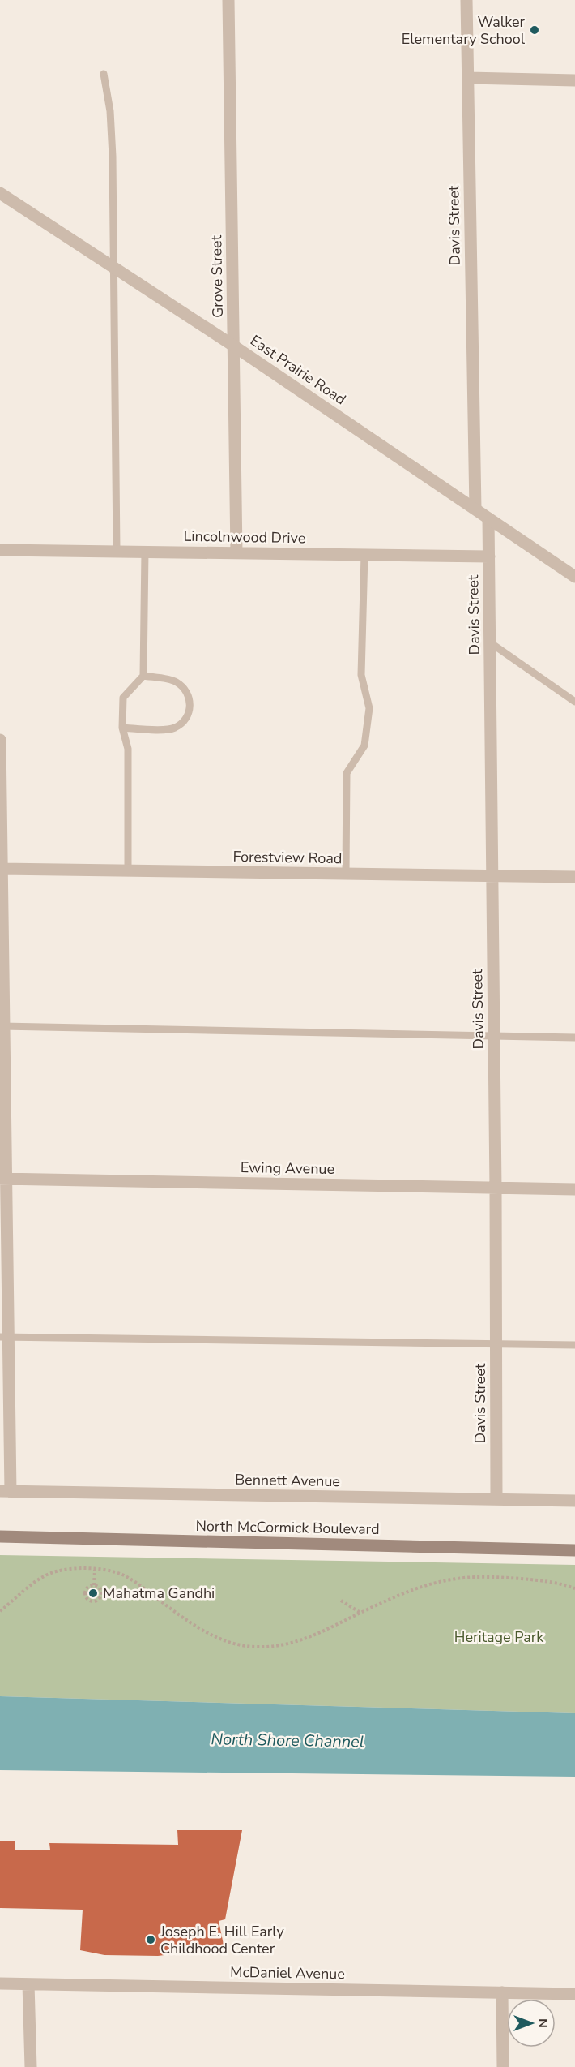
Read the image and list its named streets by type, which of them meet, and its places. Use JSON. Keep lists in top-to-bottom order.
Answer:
{
  "streets": {
    "main road": ["North McCormick Boulevard"],
    "street": [
      "Davis Street",
      "Grove Street",
      "East Prairie Road",
      "Lincolnwood Drive",
      "Forestview Road",
      "Ewing Avenue",
      "Bennett Avenue",
      "McDaniel Avenue"
    ]
  },
  "crossings": [
    ["Davis Street", "East Prairie Road"],
    ["Davis Street", "Lincolnwood Drive"],
    ["Davis Street", "Forestview Road"],
    ["Davis Street", "Ewing Avenue"],
    ["Davis Street", "Bennett Avenue"],
    ["Grove Street", "East Prairie Road"],
    ["Grove Street", "Lincolnwood Drive"]
  ],
  "water": ["North Shore Channel"],
  "parks": ["Heritage Park"],
  "places": ["Walker Elementary School", "Mahatma Gandhi", "Joseph E. Hill Early Childhood Center"],
  "north": "right"
}
